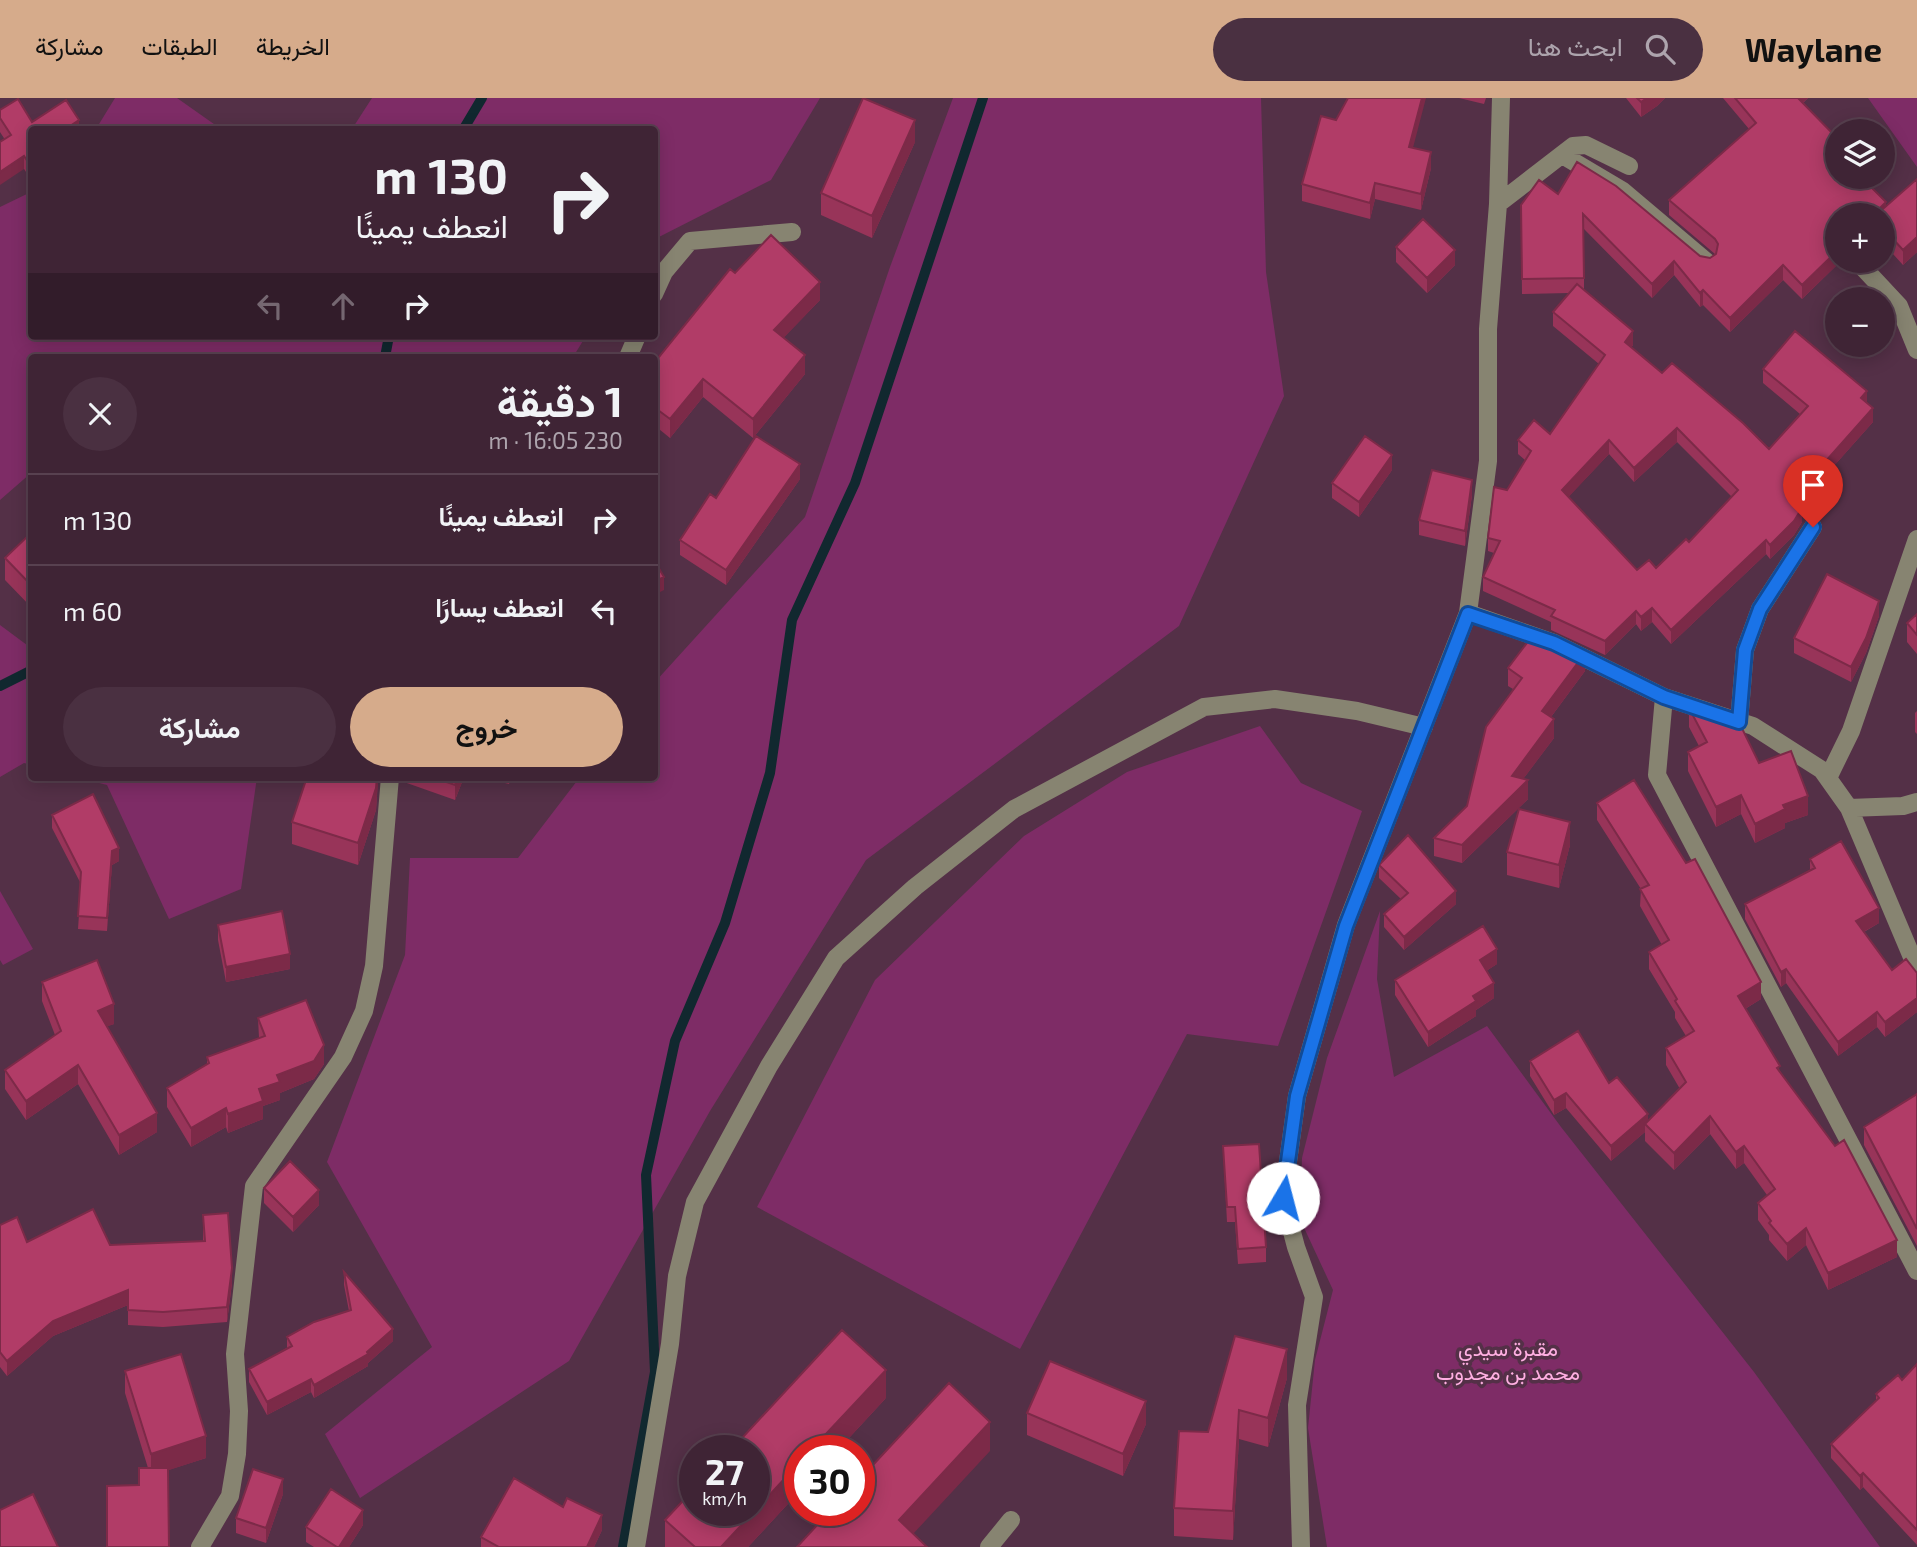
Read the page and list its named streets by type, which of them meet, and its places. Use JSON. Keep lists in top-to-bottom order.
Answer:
{
  "parks": ["مقبرة سيدي محمد بن مجدوب"],
  "page": {
    "header": "Waylane",
    "search": "ابحث هنا",
    "nav": ["الخريطة", "الطبقات", "مشاركة"],
    "map_buttons": ["+", "−"],
    "turn": ["130 m", "انعطف يمينًا"],
    "heading": ["1 دقيقة", "230 m · 16:05"],
    "list": [
      {
        "name": "انعطف يمينًا",
        "value": "130 m"
      },
      {
        "name": "انعطف يسارًا",
        "value": "60 m"
      }
    ],
    "buttons": ["خروج", "مشاركة"],
    "speed": "27 km/h",
    "limit": "30"
  }
}
